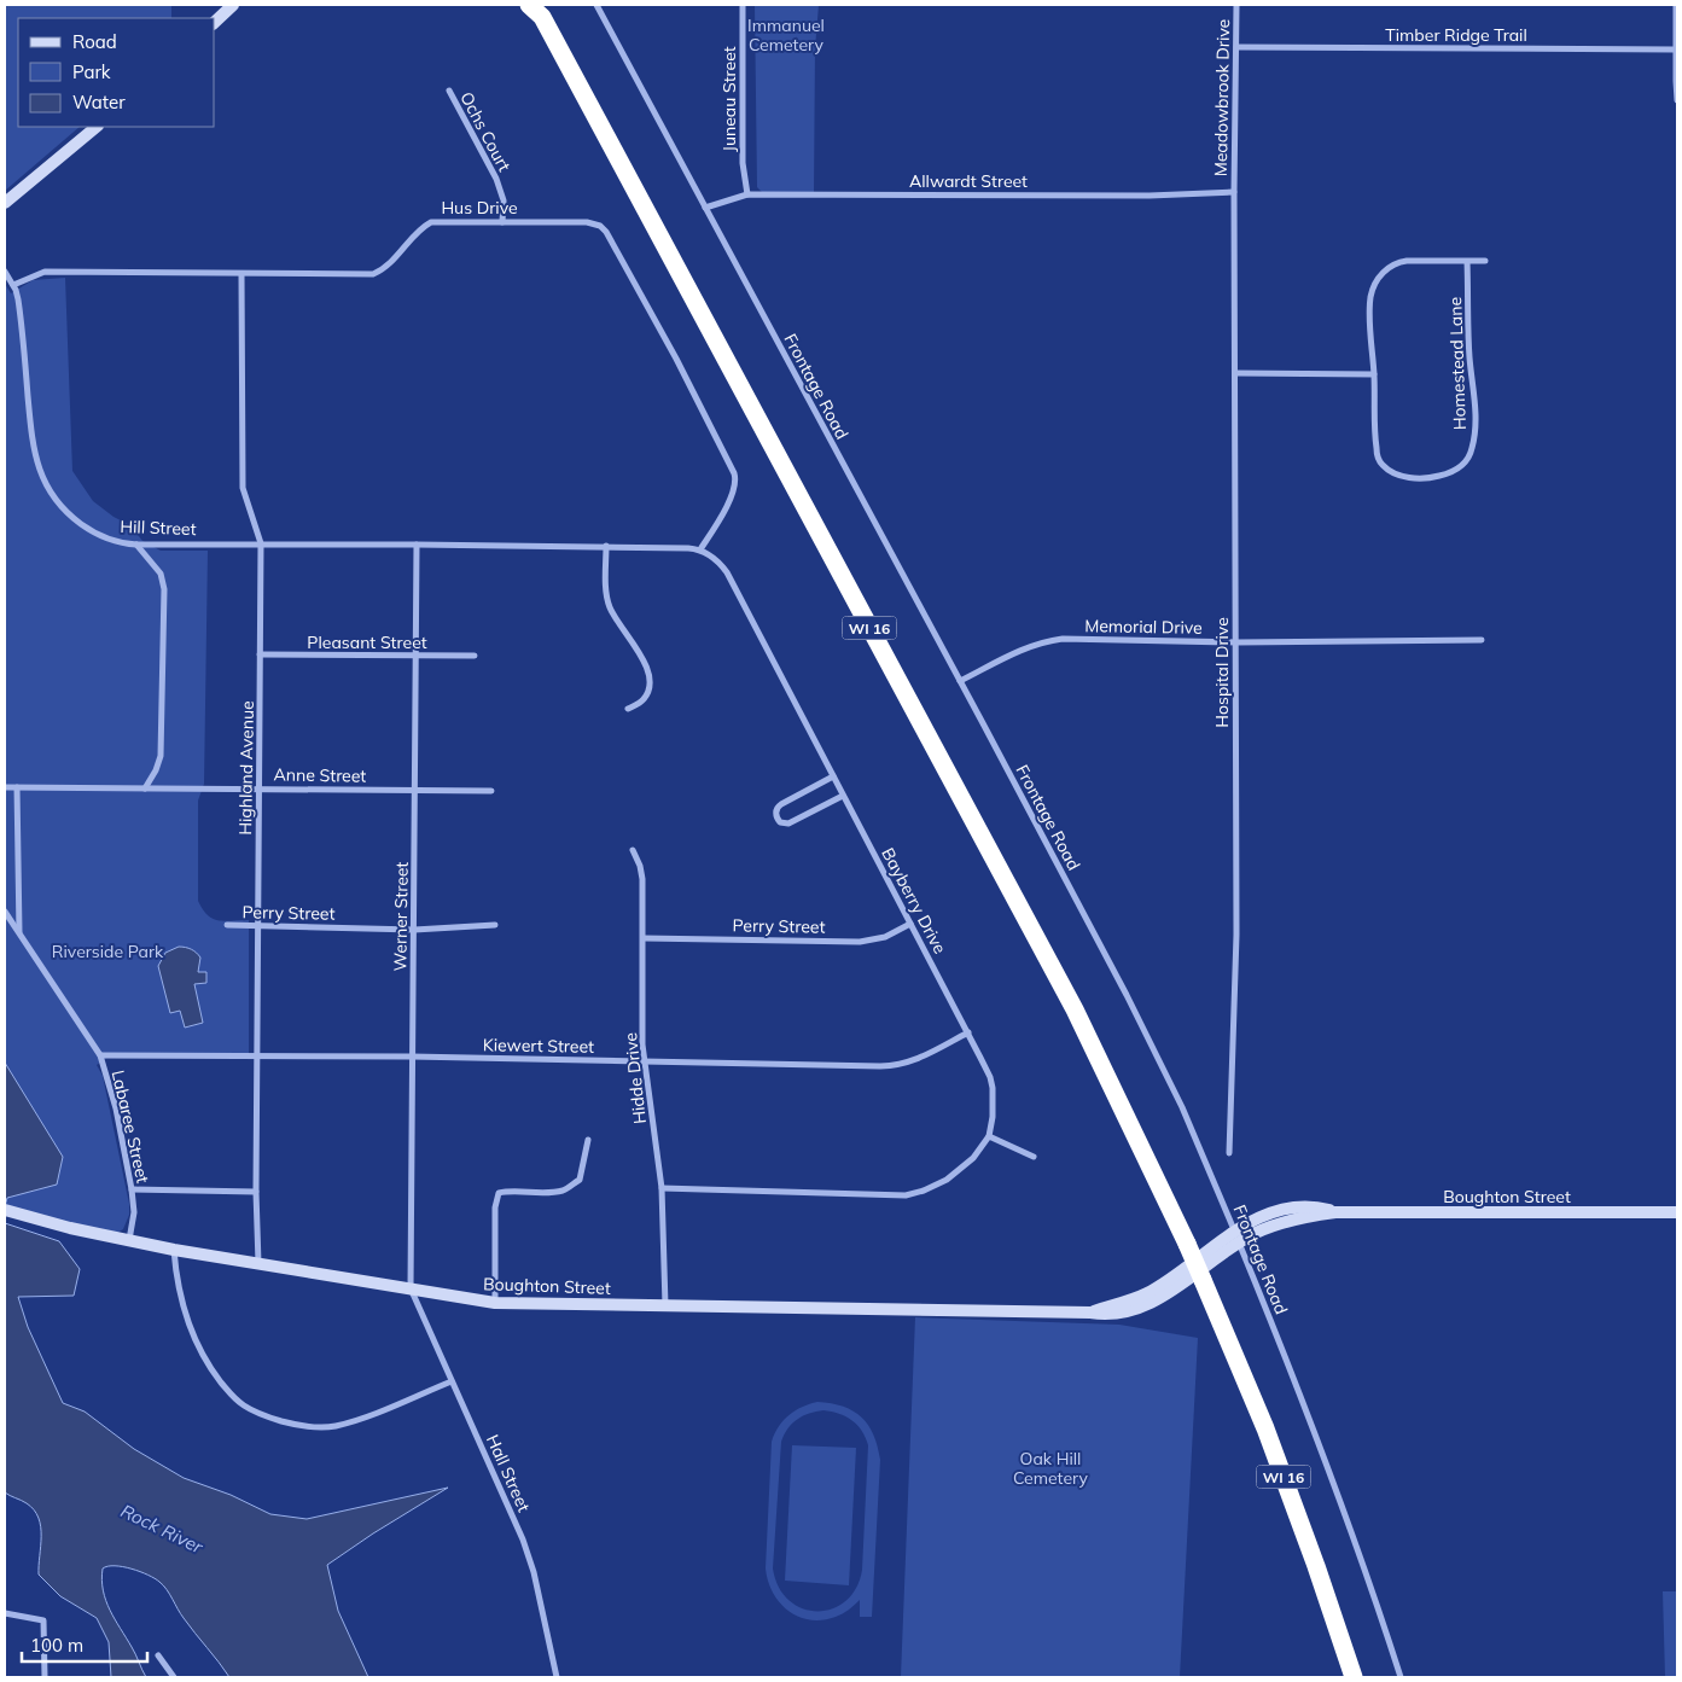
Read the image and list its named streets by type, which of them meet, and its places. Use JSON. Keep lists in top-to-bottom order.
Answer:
{
  "streets": {
    "highway": ["WI 16"],
    "street": [
      "Timber Ridge Trail",
      "Meadowbrook Drive",
      "Juneau Street",
      "Ochs Court",
      "Allwardt Street",
      "Hus Drive",
      "Homestead Lane",
      "Frontage Road",
      "Hill Street",
      "Memorial Drive",
      "Pleasant Street",
      "Hospital Drive",
      "Highland Avenue",
      "Anne Street",
      "Bayberry Drive",
      "Perry Street",
      "Werner Street",
      "Kiewert Street",
      "Hidde Drive",
      "Labaree Street",
      "Boughton Street",
      "Hall Street"
    ]
  },
  "crossings": [
    ["Timber Ridge Trail", "Meadowbrook Drive"],
    ["Meadowbrook Drive", "Allwardt Street"],
    ["Meadowbrook Drive", "Hospital Drive"],
    ["Juneau Street", "Allwardt Street"],
    ["Ochs Court", "Hus Drive"],
    ["Allwardt Street", "Frontage Road"],
    ["Allwardt Street", "Hospital Drive"],
    ["Hus Drive", "Hill Street"],
    ["Hus Drive", "Highland Avenue"],
    ["Hus Drive", "Bayberry Drive"],
    ["Frontage Road", "Memorial Drive"],
    ["Frontage Road", "Boughton Street"],
    ["Hill Street", "Highland Avenue"],
    ["Hill Street", "Werner Street"],
    ["Memorial Drive", "Hospital Drive"],
    ["Pleasant Street", "Highland Avenue"],
    ["Pleasant Street", "Werner Street"],
    ["Highland Avenue", "Anne Street"],
    ["Highland Avenue", "Perry Street"],
    ["Highland Avenue", "Kiewert Street"],
    ["Highland Avenue", "Boughton Street"],
    ["Anne Street", "Werner Street"],
    ["Bayberry Drive", "Perry Street"],
    ["Bayberry Drive", "Kiewert Street"],
    ["Perry Street", "Werner Street"],
    ["Perry Street", "Hidde Drive"],
    ["Werner Street", "Kiewert Street"],
    ["Werner Street", "Boughton Street"],
    ["Werner Street", "Hall Street"],
    ["Kiewert Street", "Hidde Drive"],
    ["Kiewert Street", "Labaree Street"],
    ["Hidde Drive", "Boughton Street"],
    ["Labaree Street", "Boughton Street"],
    ["Boughton Street", "Hall Street"]
  ],
  "water": ["Rock River"],
  "parks": ["Immanuel Cemetery", "Riverside Park", "Oak Hill Cemetery"],
  "legend": ["Road", "Park", "Water"],
  "scale_bar": "100 m"
}
